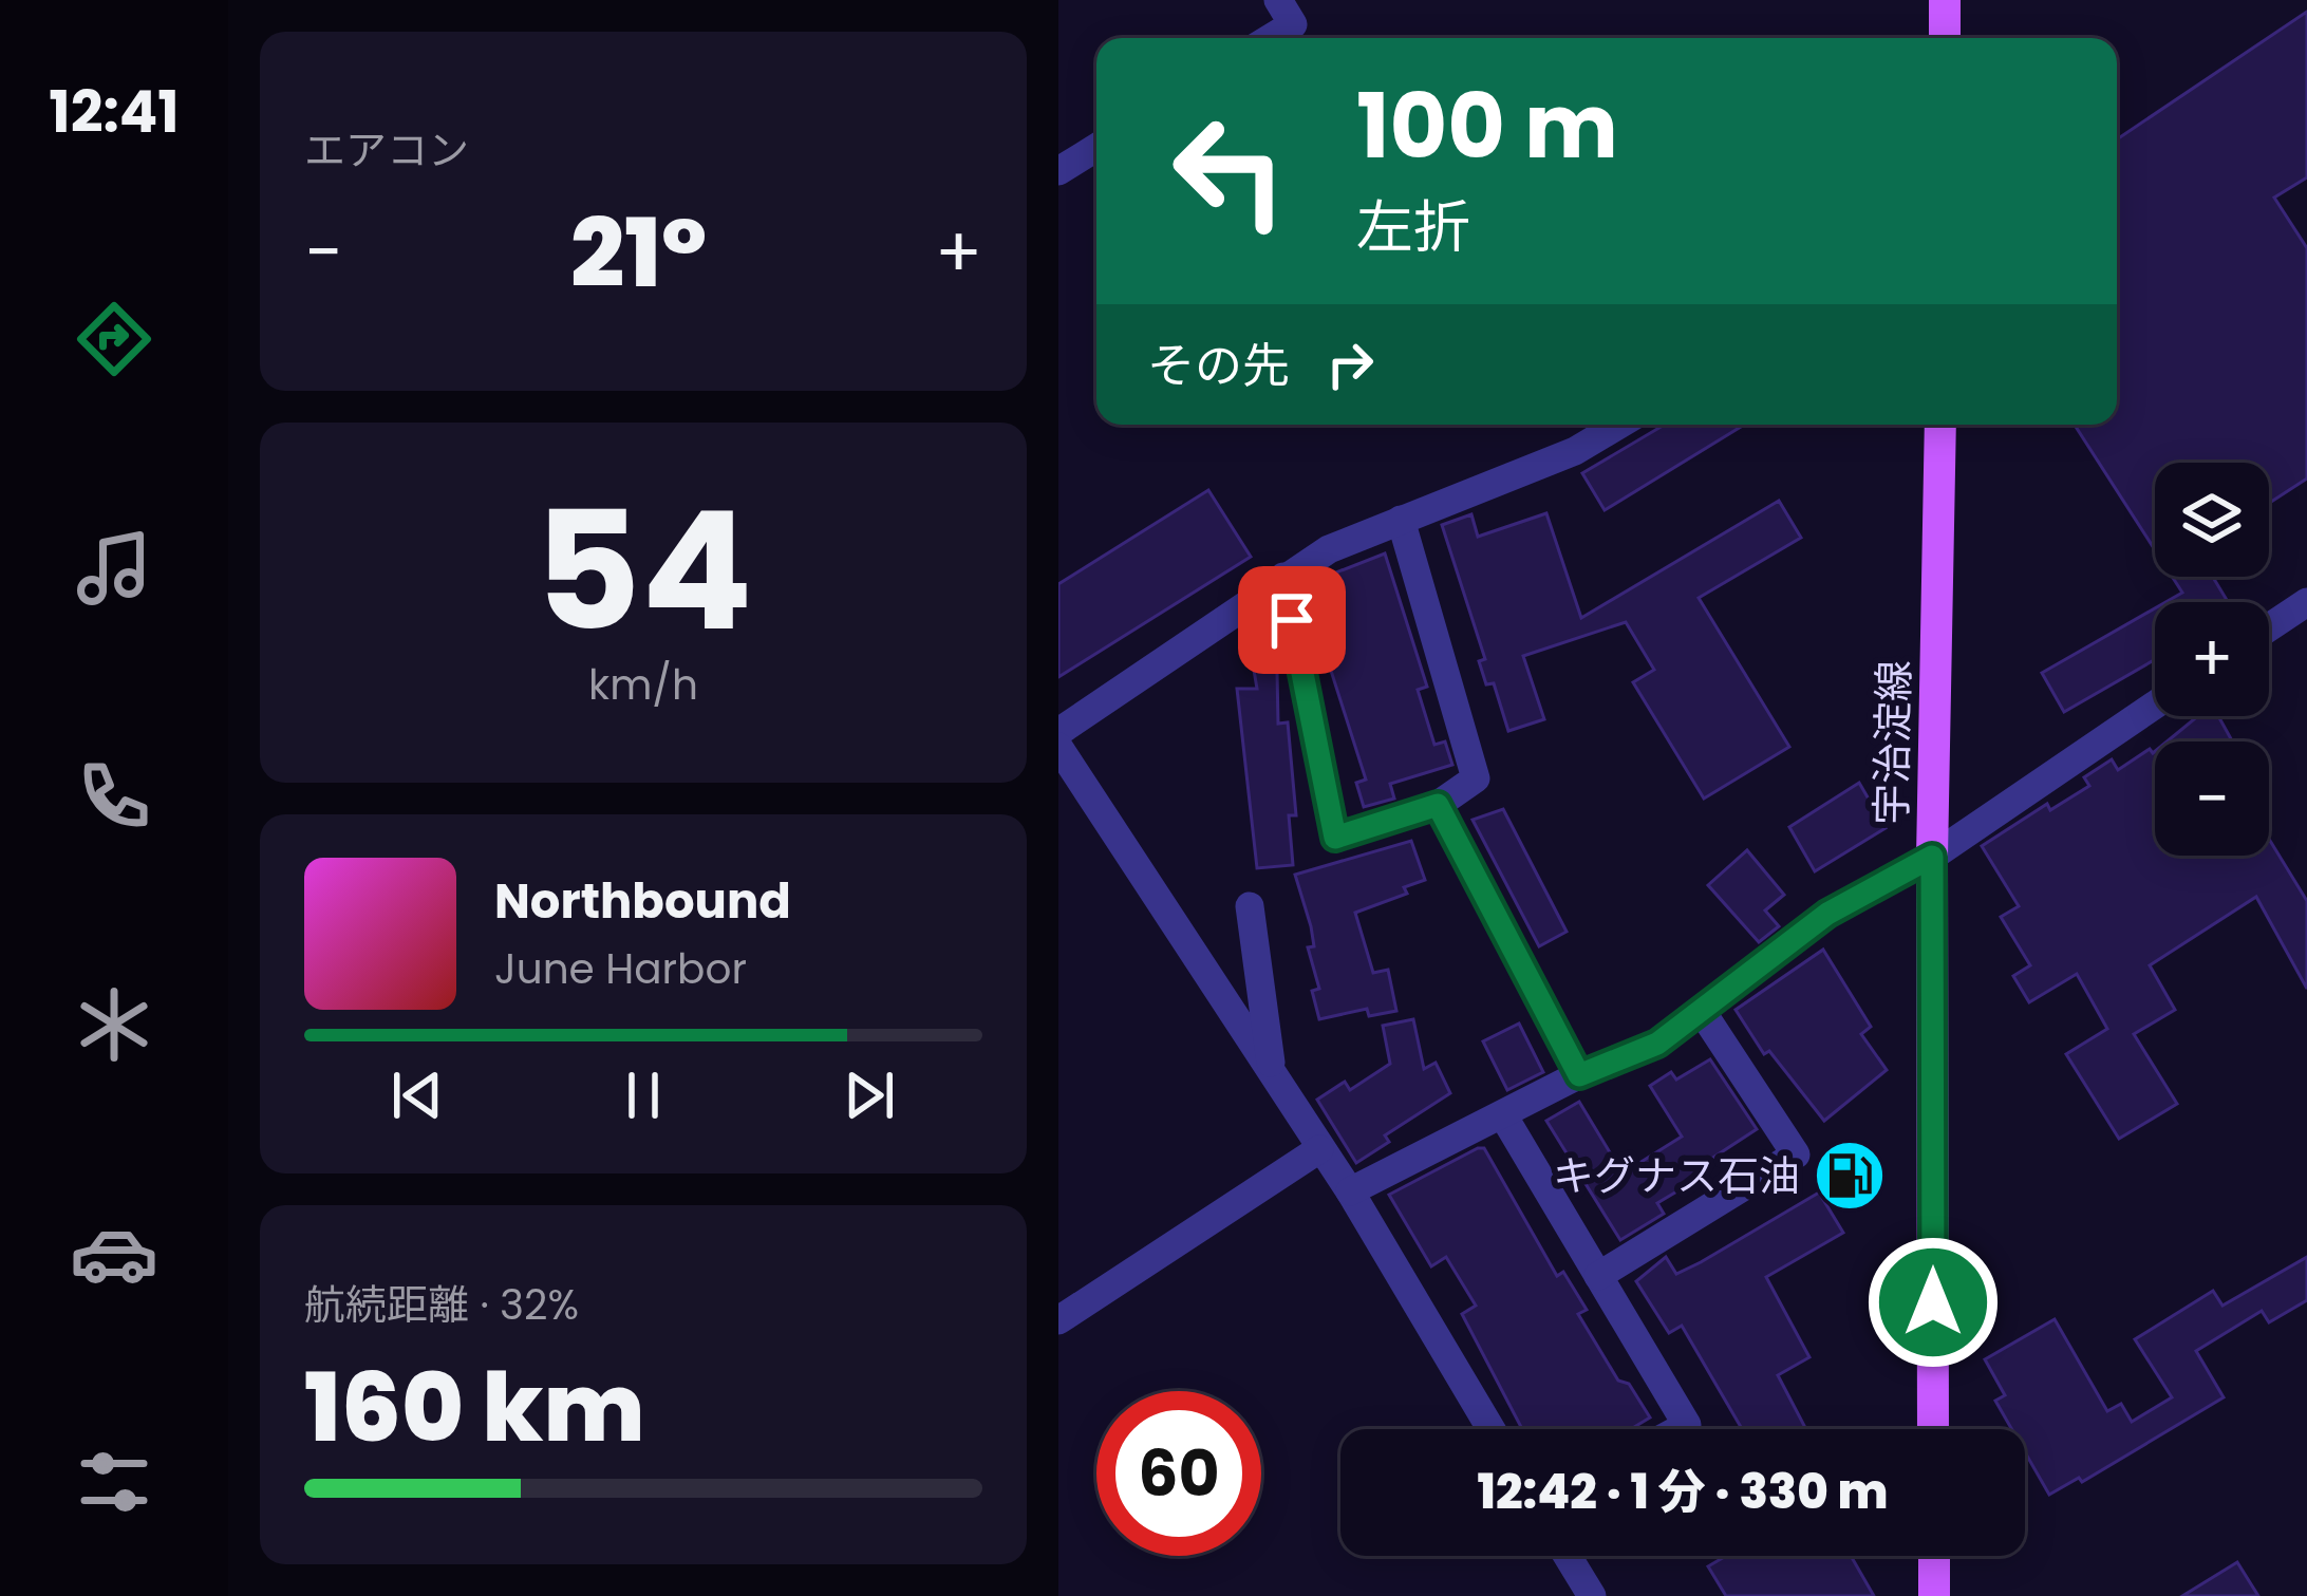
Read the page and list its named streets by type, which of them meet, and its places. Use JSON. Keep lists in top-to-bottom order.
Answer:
{
  "streets": {
    "main road": ["宇治淀線"]
  },
  "places": {
    "fuel station": ["キグナス石油"]
  },
  "page": {
    "tabs": "12:41",
    "tile": [
      "エアコン",
      ["54", "km/h"],
      ["航続距離 · 32%", "160 km"]
    ],
    "turn": ["100 m", "左折"],
    "heat": ["−", "21°", "+"],
    "then": "その先",
    "map_buttons": ["+", "−"],
    "song": ["Northbound", "June Harbor"],
    "limit": "60",
    "trip": "12:42 · 1 分 · 330 m"
  }
}
